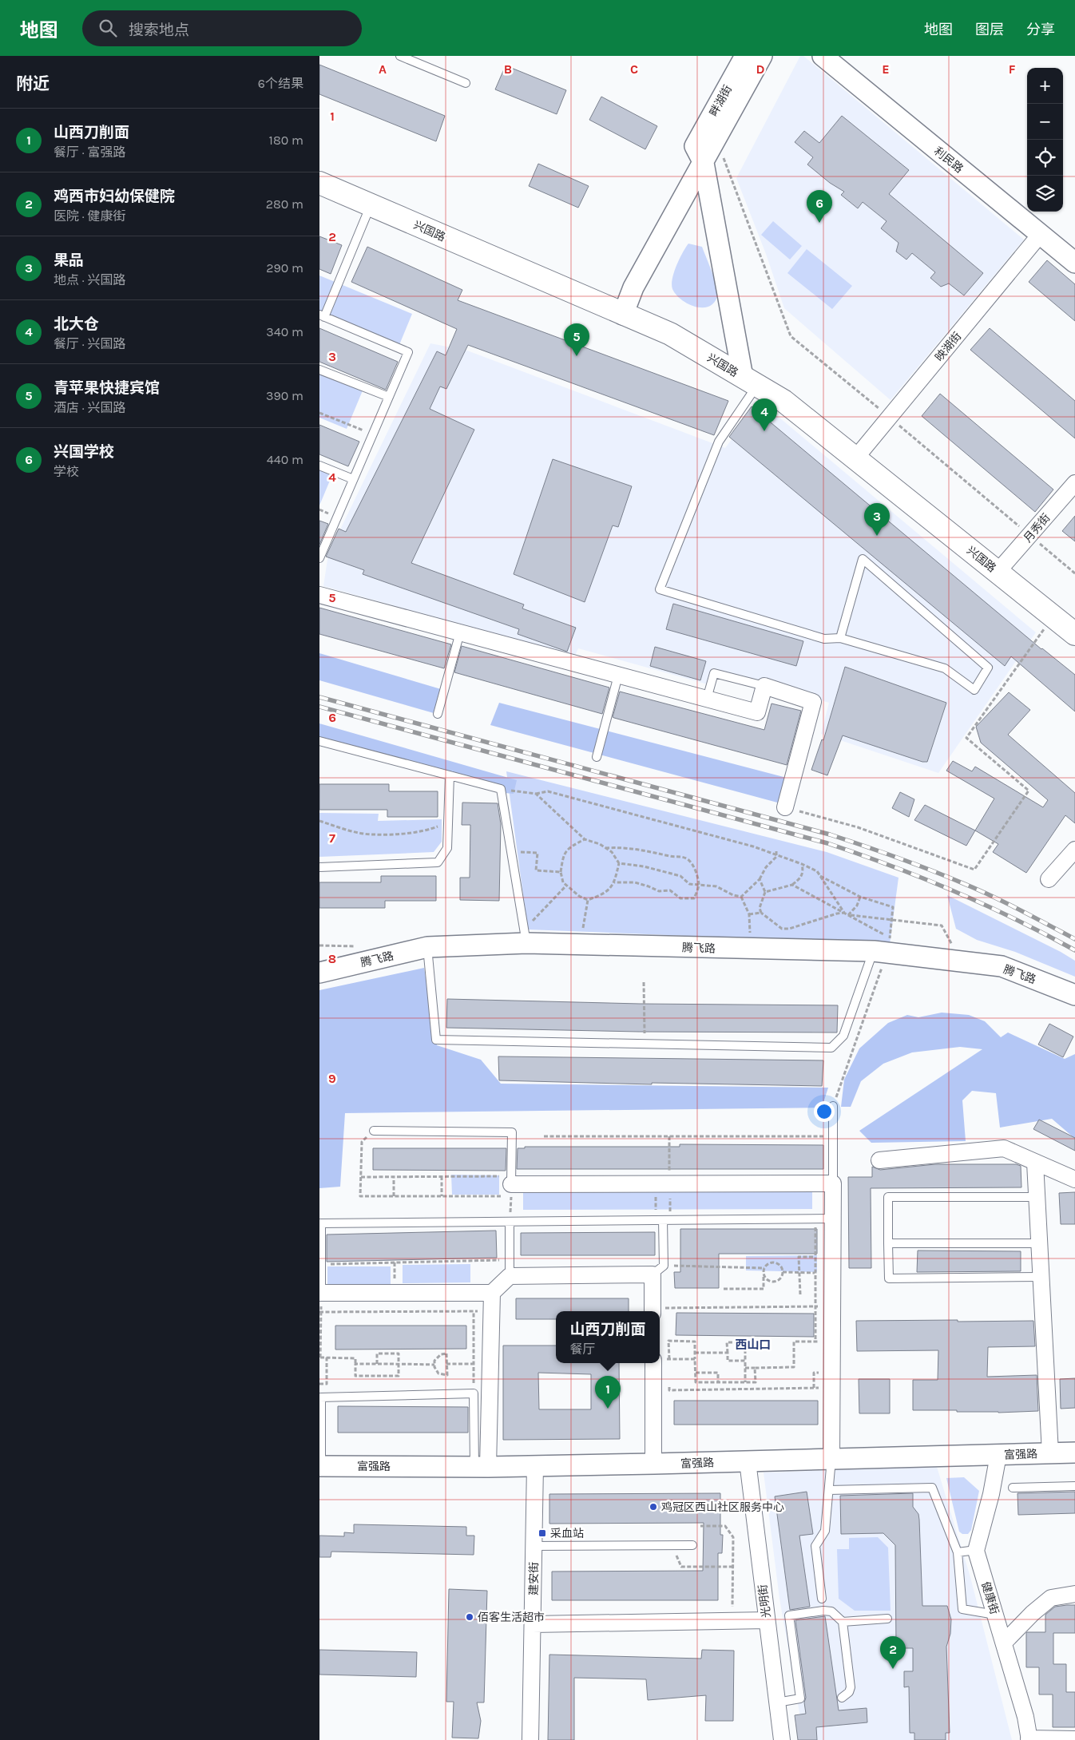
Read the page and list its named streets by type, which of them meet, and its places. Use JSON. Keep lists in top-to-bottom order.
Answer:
{
  "streets": {
    "main road": ["兴国路"],
    "street": [
      "畔湖街",
      "利民路",
      "映湖街",
      "月秀街",
      "腾飞路",
      "富强路",
      "建安街",
      "健康街",
      "光明街"
    ]
  },
  "crossings": [
    ["利民路", "映湖街"],
    ["兴国路", "映湖街"],
    ["兴国路", "月秀街"],
    ["富强路", "建安街"],
    ["富强路", "光明街"]
  ],
  "districts": ["西山口"],
  "places": {
    "other": ["鸡冠区西山社区服务中心", "佰客生活超市"],
    "transit": ["采血站"]
  },
  "page": {
    "header": "地图",
    "search": "搜索地点",
    "nav": ["地图", "图层", "分享"],
    "heading": ["附近", "6个结果"],
    "map_buttons": ["+", "−"],
    "list": [
      {
        "mark": "1",
        "name": "山西刀削面",
        "note": "餐厅 · 富强路",
        "value": "180 m"
      },
      {
        "mark": "2",
        "name": "鸡西市妇幼保健院",
        "note": "医院 · 健康街",
        "value": "280 m"
      },
      {
        "mark": "3",
        "name": "果品",
        "note": "地点 · 兴国路",
        "value": "290 m"
      },
      {
        "mark": "4",
        "name": "北大仓",
        "note": "餐厅 · 兴国路",
        "value": "340 m"
      },
      {
        "mark": "5",
        "name": "青苹果快捷宾馆",
        "note": "酒店 · 兴国路",
        "value": "390 m"
      },
      {
        "mark": "6",
        "name": "兴国学校",
        "note": "学校",
        "value": "440 m"
      }
    ],
    "pins": [
      "6",
      "5",
      "4",
      "3",
      "1",
      "2"
    ],
    "popup": ["山西刀削面", "餐厅"]
  },
  "grid": {
    "columns": [
      "A",
      "B",
      "C",
      "D",
      "E",
      "F"
    ],
    "rows": [
      "1",
      "2",
      "3",
      "4",
      "5",
      "6",
      "7",
      "8",
      "9"
    ]
  }
}
